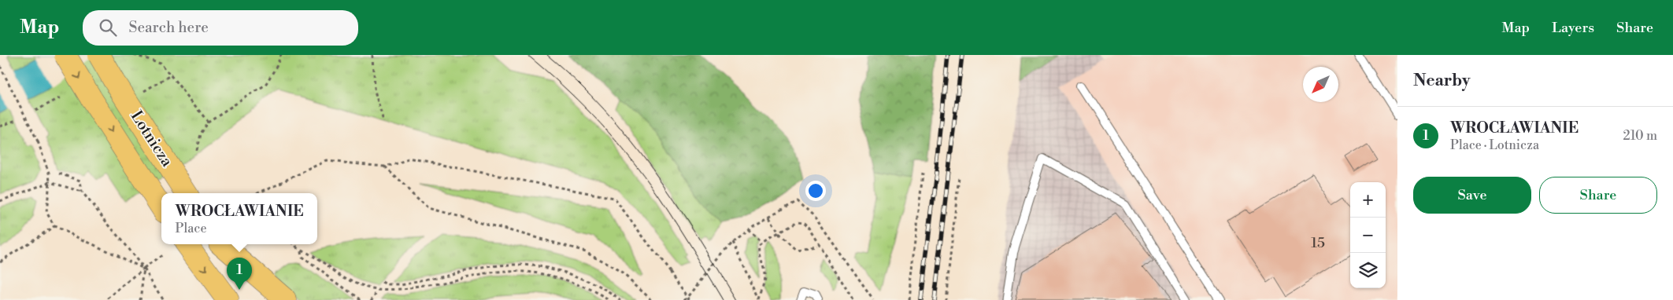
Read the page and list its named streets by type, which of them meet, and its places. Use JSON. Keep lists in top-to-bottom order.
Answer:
{
  "streets": {
    "main road": ["Lotnicza"]
  },
  "house_numbers": ["15"],
  "north": "bottom left",
  "page": {
    "header": "Map",
    "search": "Search here",
    "nav": ["Map", "Layers", "Share"],
    "heading": "Nearby",
    "list": [
      {
        "mark": "1",
        "name": "WROCŁAWIANIE",
        "note": "Place · Lotnicza",
        "value": "210 m"
      }
    ],
    "buttons": ["Save", "Share"],
    "map_buttons": ["+", "−"],
    "popup": ["WROCŁAWIANIE", "Place"],
    "pins": "1"
  }
}
